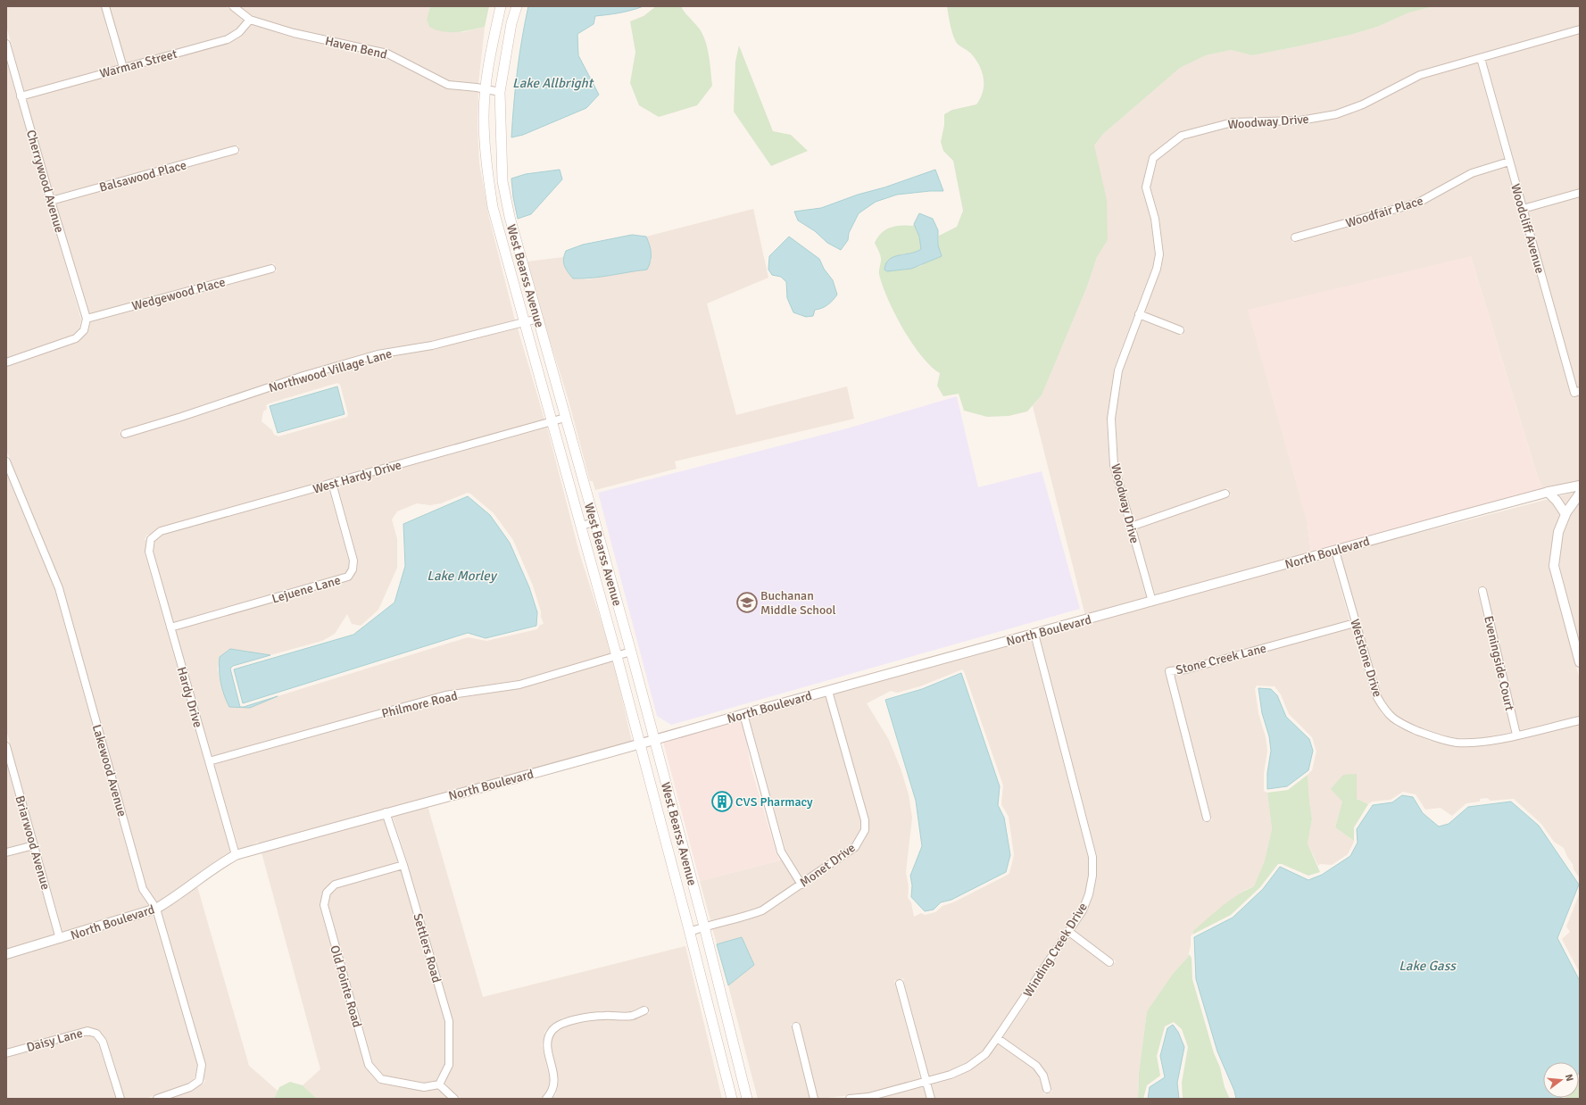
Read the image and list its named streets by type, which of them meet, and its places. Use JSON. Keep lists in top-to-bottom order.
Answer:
{
  "streets": {
    "main road": ["West Bearss Avenue"],
    "street": [
      "Haven Bend",
      "Warman Street",
      "Woodway Drive",
      "Balsawood Place",
      "Cherrywood Avenue",
      "Woodfair Place",
      "Woodcliff Avenue",
      "Wedgewood Place",
      "Northwood Village Lane",
      "West Hardy Drive",
      "North Boulevard",
      "Lejuene Lane",
      "Wetstone Drive",
      "Stone Creek Lane",
      "Eveningside Court",
      "Hardy Drive",
      "Philmore Road",
      "Lakewood Avenue",
      "Briarwood Avenue",
      "Monet Drive",
      "Settlers Road",
      "Winding Creek Drive",
      "Old Pointe Road",
      "Daisy Lane"
    ]
  },
  "crossings": [
    ["Haven Bend", "Warman Street"],
    ["Haven Bend", "West Bearss Avenue"],
    ["Warman Street", "Cherrywood Avenue"],
    ["Woodway Drive", "Woodcliff Avenue"],
    ["Woodway Drive", "North Boulevard"],
    ["Balsawood Place", "Cherrywood Avenue"],
    ["Cherrywood Avenue", "Wedgewood Place"],
    ["Woodfair Place", "Woodcliff Avenue"],
    ["West Bearss Avenue", "Northwood Village Lane"],
    ["West Bearss Avenue", "West Hardy Drive"],
    ["West Bearss Avenue", "North Boulevard"],
    ["West Bearss Avenue", "Philmore Road"],
    ["West Bearss Avenue", "Monet Drive"],
    ["West Hardy Drive", "Lejuene Lane"],
    ["West Hardy Drive", "Hardy Drive"],
    ["North Boulevard", "Wetstone Drive"],
    ["North Boulevard", "Hardy Drive"],
    ["North Boulevard", "Lakewood Avenue"],
    ["North Boulevard", "Briarwood Avenue"],
    ["North Boulevard", "Monet Drive"],
    ["North Boulevard", "Settlers Road"],
    ["North Boulevard", "Winding Creek Drive"],
    ["Lejuene Lane", "Hardy Drive"],
    ["Wetstone Drive", "Stone Creek Lane"],
    ["Wetstone Drive", "Eveningside Court"],
    ["Hardy Drive", "Philmore Road"],
    ["Settlers Road", "Old Pointe Road"]
  ],
  "water": ["Lake Allbright", "Lake Morley", "Lake Gass"],
  "places": {
    "school or university": ["Buchanan Middle School"],
    "building": ["CVS Pharmacy"]
  },
  "north": "right"
}
